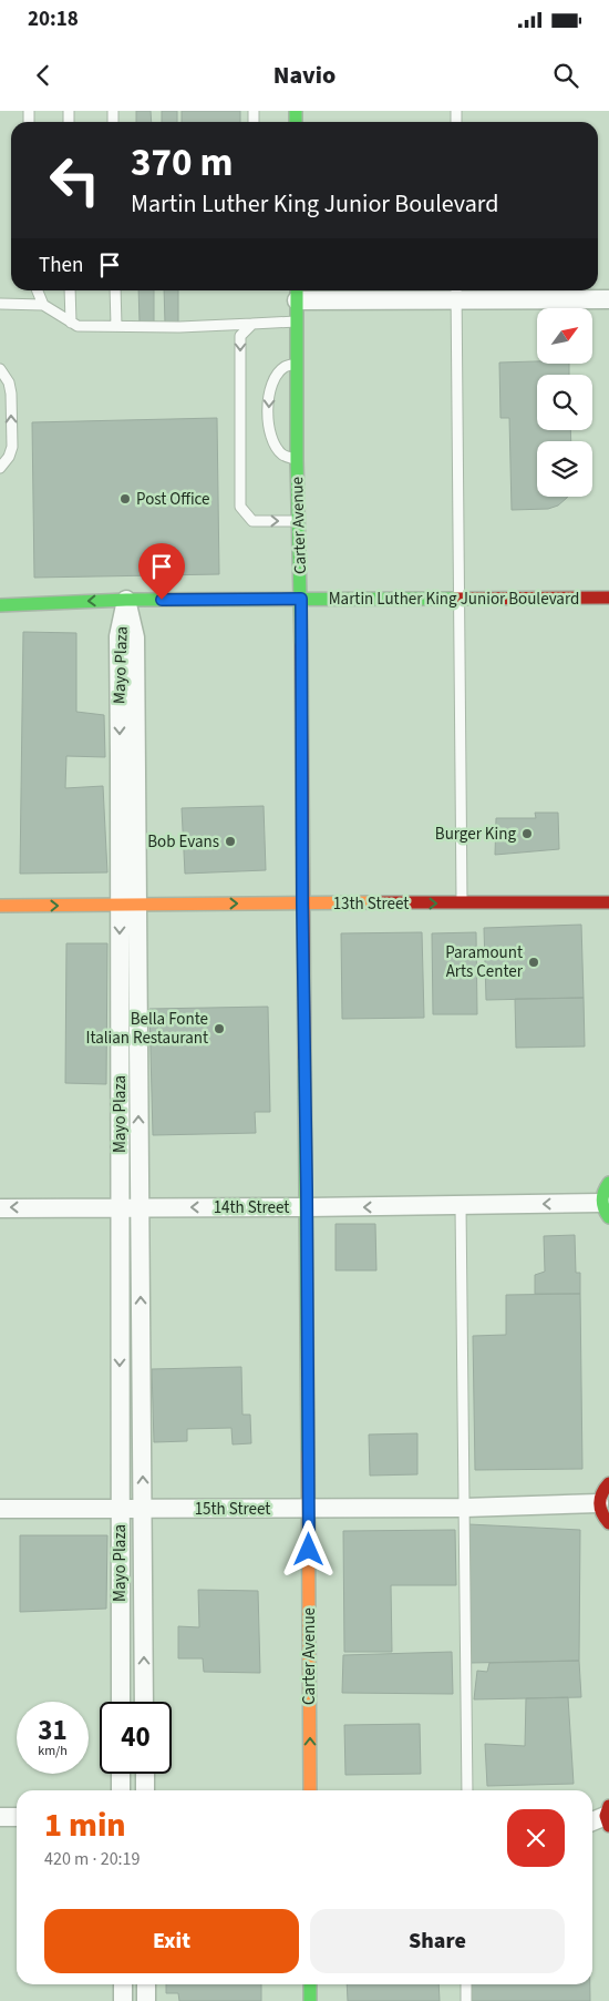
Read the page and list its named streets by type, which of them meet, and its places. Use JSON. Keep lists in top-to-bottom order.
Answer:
{
  "streets": {
    "street": [
      "Carter Avenue",
      "Martin Luther King Junior Boulevard",
      "Mayo Plaza",
      "13th Street",
      "14th Street",
      "15th Street"
    ]
  },
  "crossings": [
    ["Carter Avenue", "Martin Luther King Junior Boulevard"],
    ["Carter Avenue", "13th Street"],
    ["Carter Avenue", "14th Street"],
    ["Carter Avenue", "15th Street"],
    ["Martin Luther King Junior Boulevard", "Mayo Plaza"],
    ["Mayo Plaza", "13th Street"],
    ["Mayo Plaza", "14th Street"],
    ["Mayo Plaza", "15th Street"]
  ],
  "one_way": ["13th Street", "14th Street"],
  "places": [
    "Post Office",
    "Burger King",
    "Bob Evans",
    "Paramount Arts Center",
    "Bella Fonte Italian Restaurant"
  ],
  "north": "top right",
  "page": {
    "status": "20:18",
    "header": "Navio",
    "turn": ["370 m", "Martin Luther King Junior Boulevard"],
    "then": "Then",
    "speed": "31 km/h",
    "limit": "40",
    "heading": ["1 min", "420 m · 20:19"],
    "buttons": ["Exit", "Share"]
  }
}
